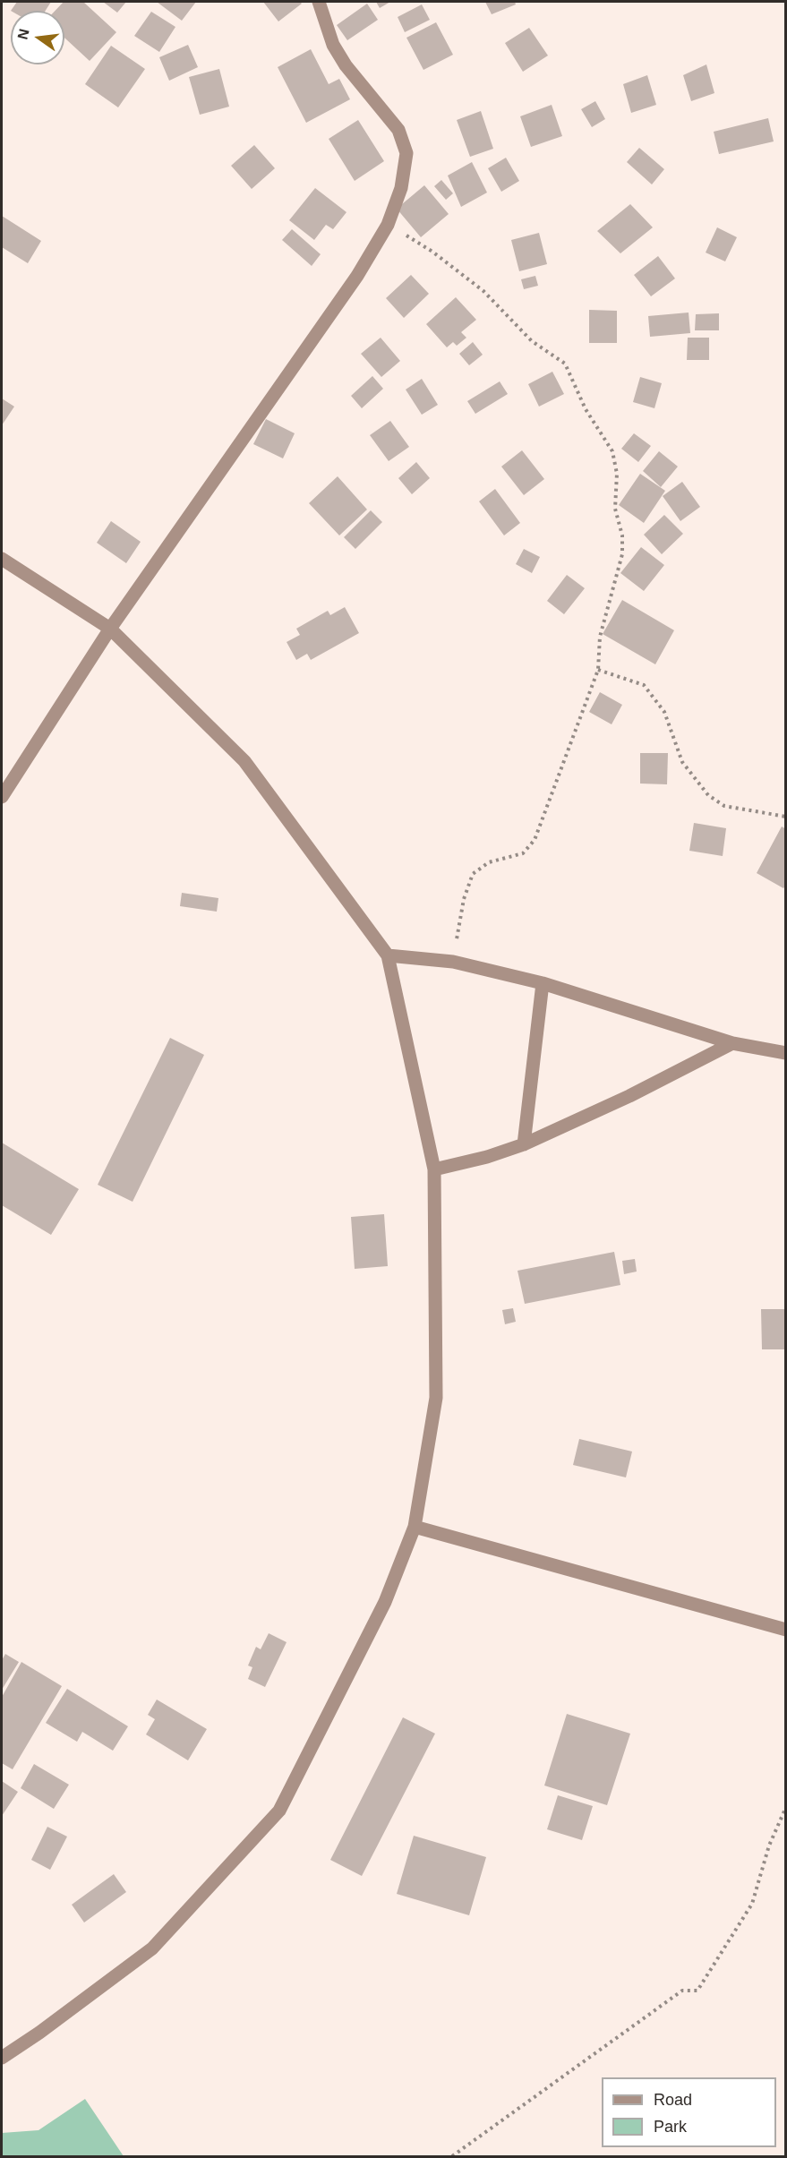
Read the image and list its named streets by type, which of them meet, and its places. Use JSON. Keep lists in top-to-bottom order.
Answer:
{
  "legend": ["Road", "Park"],
  "north": "left"
}
